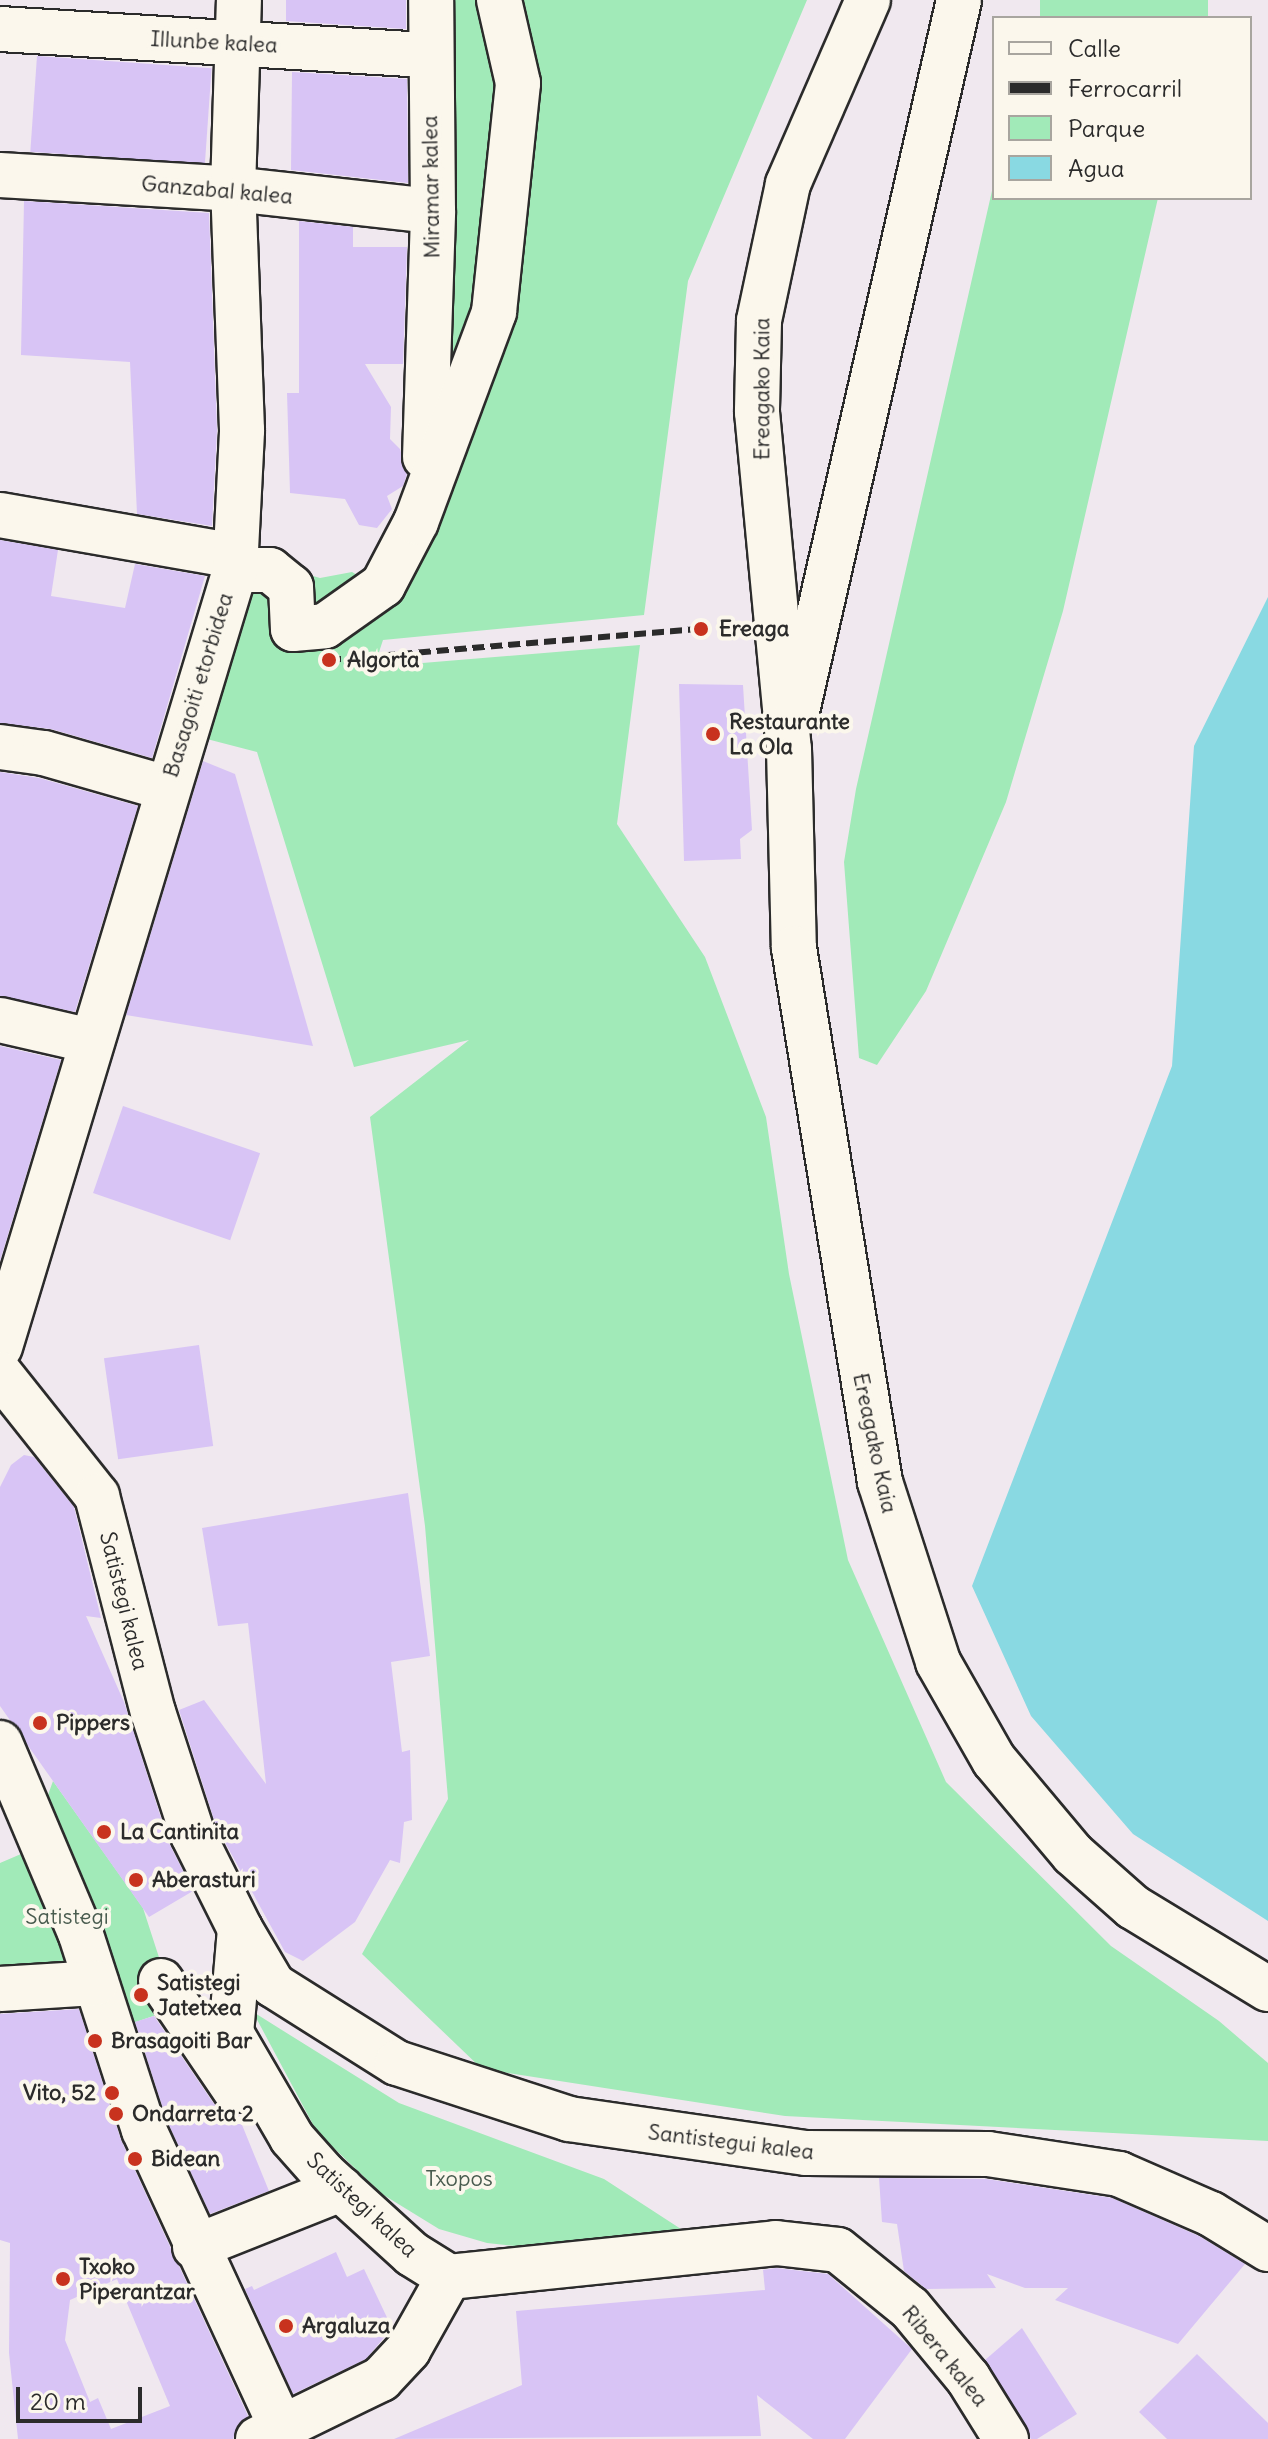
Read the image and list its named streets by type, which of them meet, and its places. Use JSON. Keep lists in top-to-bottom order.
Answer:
{
  "streets": {
    "street": [
      "Illunbe kalea",
      "Miramar kalea",
      "Ganzabal kalea",
      "Ereagako Kaia",
      "Basagoiti etorbidea",
      "Satistegi kalea",
      "Santistegui kalea",
      "Ribera kalea"
    ]
  },
  "crossings": [
    ["Illunbe kalea", "Miramar kalea"],
    ["Illunbe kalea", "Basagoiti etorbidea"],
    ["Miramar kalea", "Ganzabal kalea"],
    ["Ganzabal kalea", "Basagoiti etorbidea"],
    ["Satistegi kalea", "Santistegui kalea"],
    ["Satistegi kalea", "Ribera kalea"]
  ],
  "parks": ["Satistegi", "Txopos"],
  "places": [
    "Ereaga",
    "Algorta",
    "Restaurante La Ola",
    "Pippers",
    "La Cantinita",
    "Aberasturi",
    "Satistegi Jatetxea",
    "Brasagoiti Bar",
    "Vito, 52",
    "Ondarreta 2",
    "Bidean",
    "Txoko Piperantzar",
    "Argaluza"
  ],
  "legend": [
    "Calle",
    "Ferrocarril",
    "Parque",
    "Agua"
  ],
  "scale_bar": "20 m"
}
